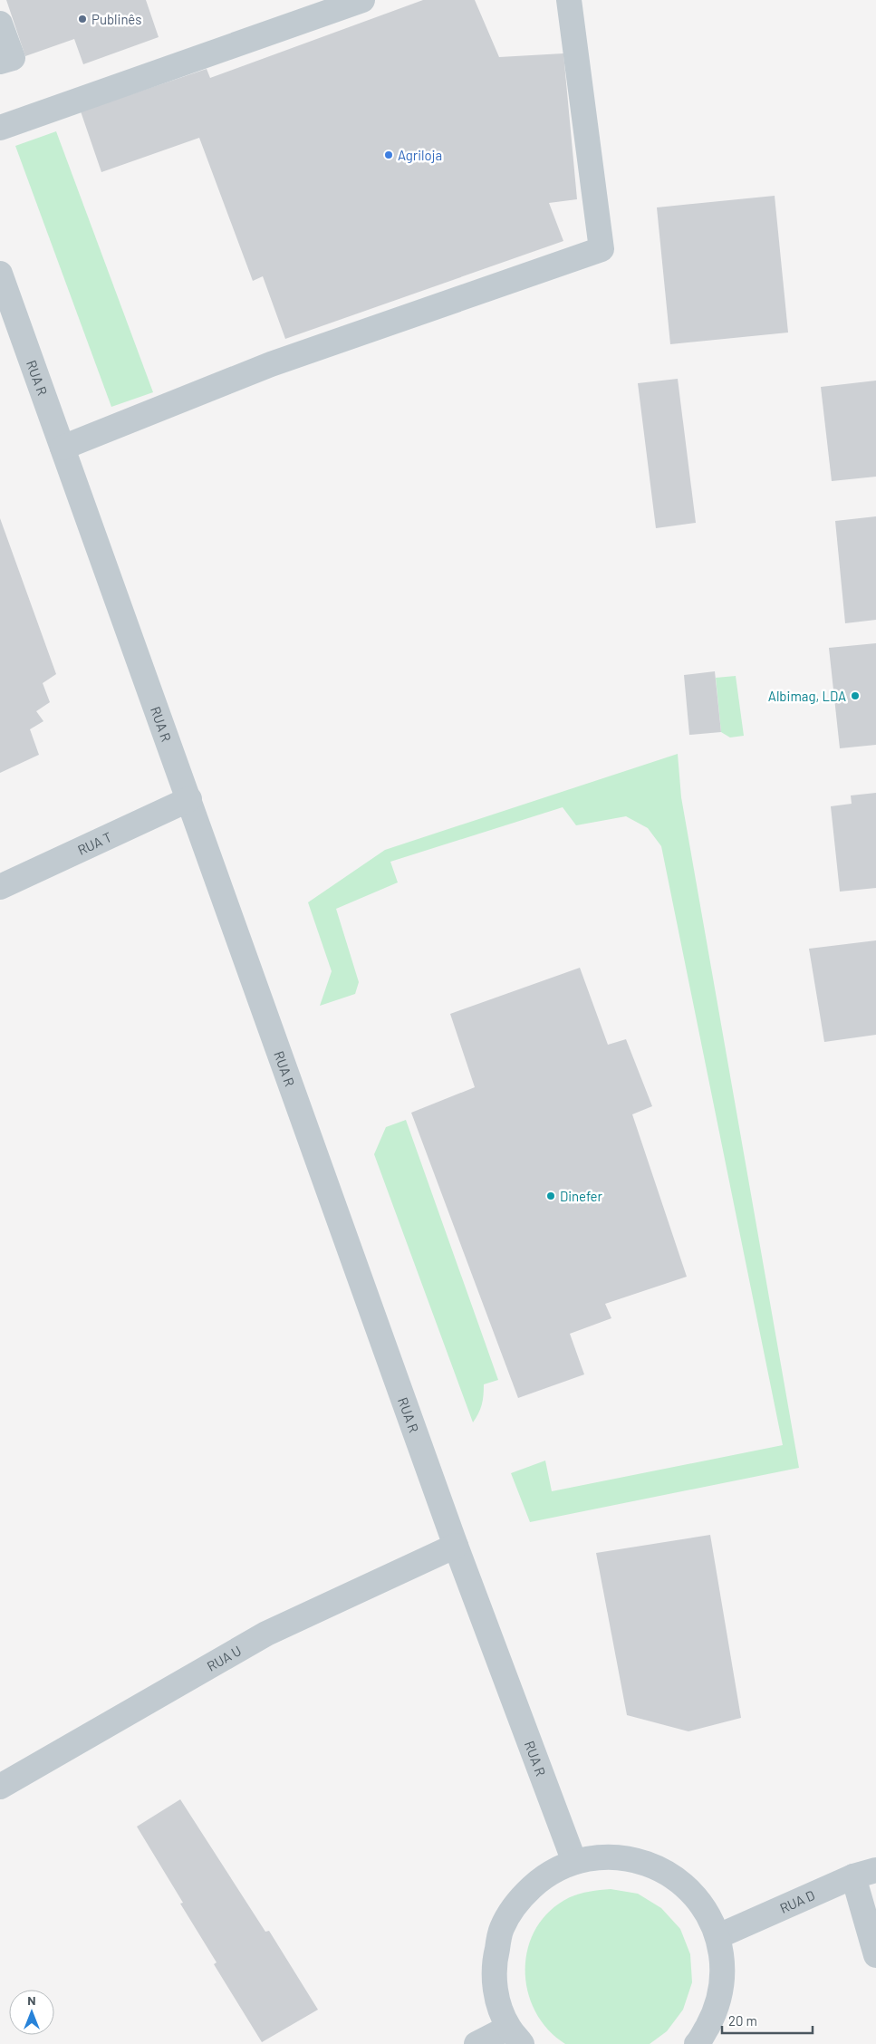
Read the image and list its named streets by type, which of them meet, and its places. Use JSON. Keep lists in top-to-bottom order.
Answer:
{
  "streets": {
    "street": [
      "RUA R",
      "RUA T",
      "RUA U",
      "RUA D"
    ]
  },
  "crossings": [
    ["RUA R", "RUA T"],
    ["RUA R", "RUA U"]
  ],
  "places": [
    "Publinês",
    "Agriloja",
    "Albimag, LDA",
    "Dinefer"
  ],
  "scale_bar": "20 m",
  "north": "top"
}
